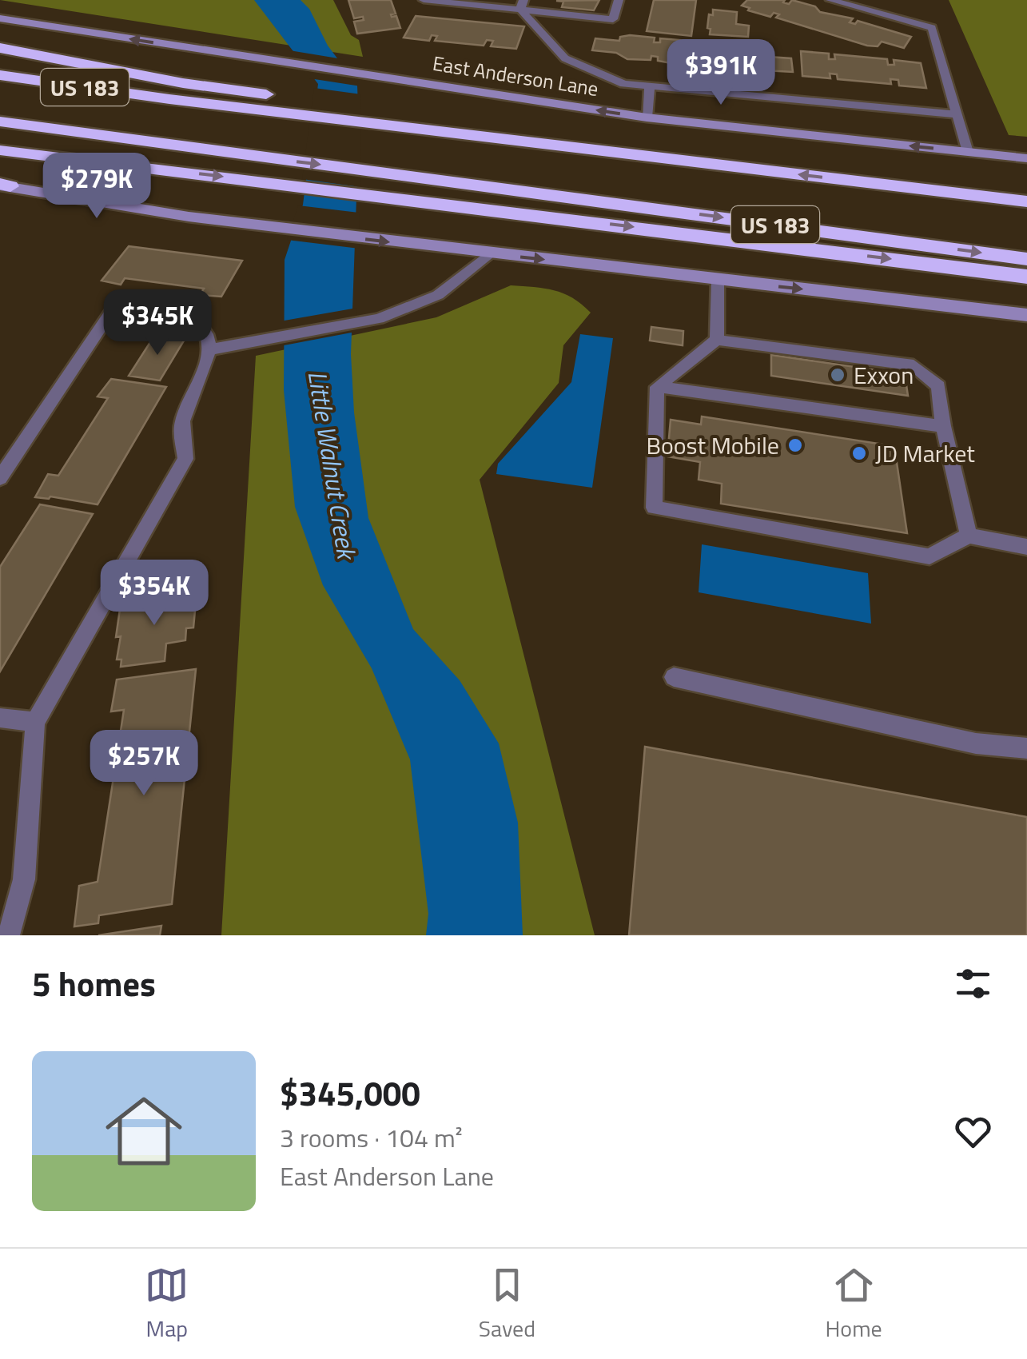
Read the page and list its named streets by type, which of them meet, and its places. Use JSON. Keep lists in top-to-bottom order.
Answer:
{
  "streets": {
    "highway": ["US 183"],
    "main road": ["East Anderson Lane"]
  },
  "water": ["Little Walnut Creek"],
  "places": ["Exxon", "Boost Mobile", "JD Market"],
  "page": {
    "price": [
      "$391K",
      "$279K",
      "$345K",
      "$354K",
      "$257K"
    ],
    "heading": "5 homes",
    "list": [
      {
        "name": "$345,000",
        "note": "3 rooms · 104 m² · East Anderson Lane"
      }
    ],
    "tabs": ["Map", "Saved", "Home"]
  }
}
